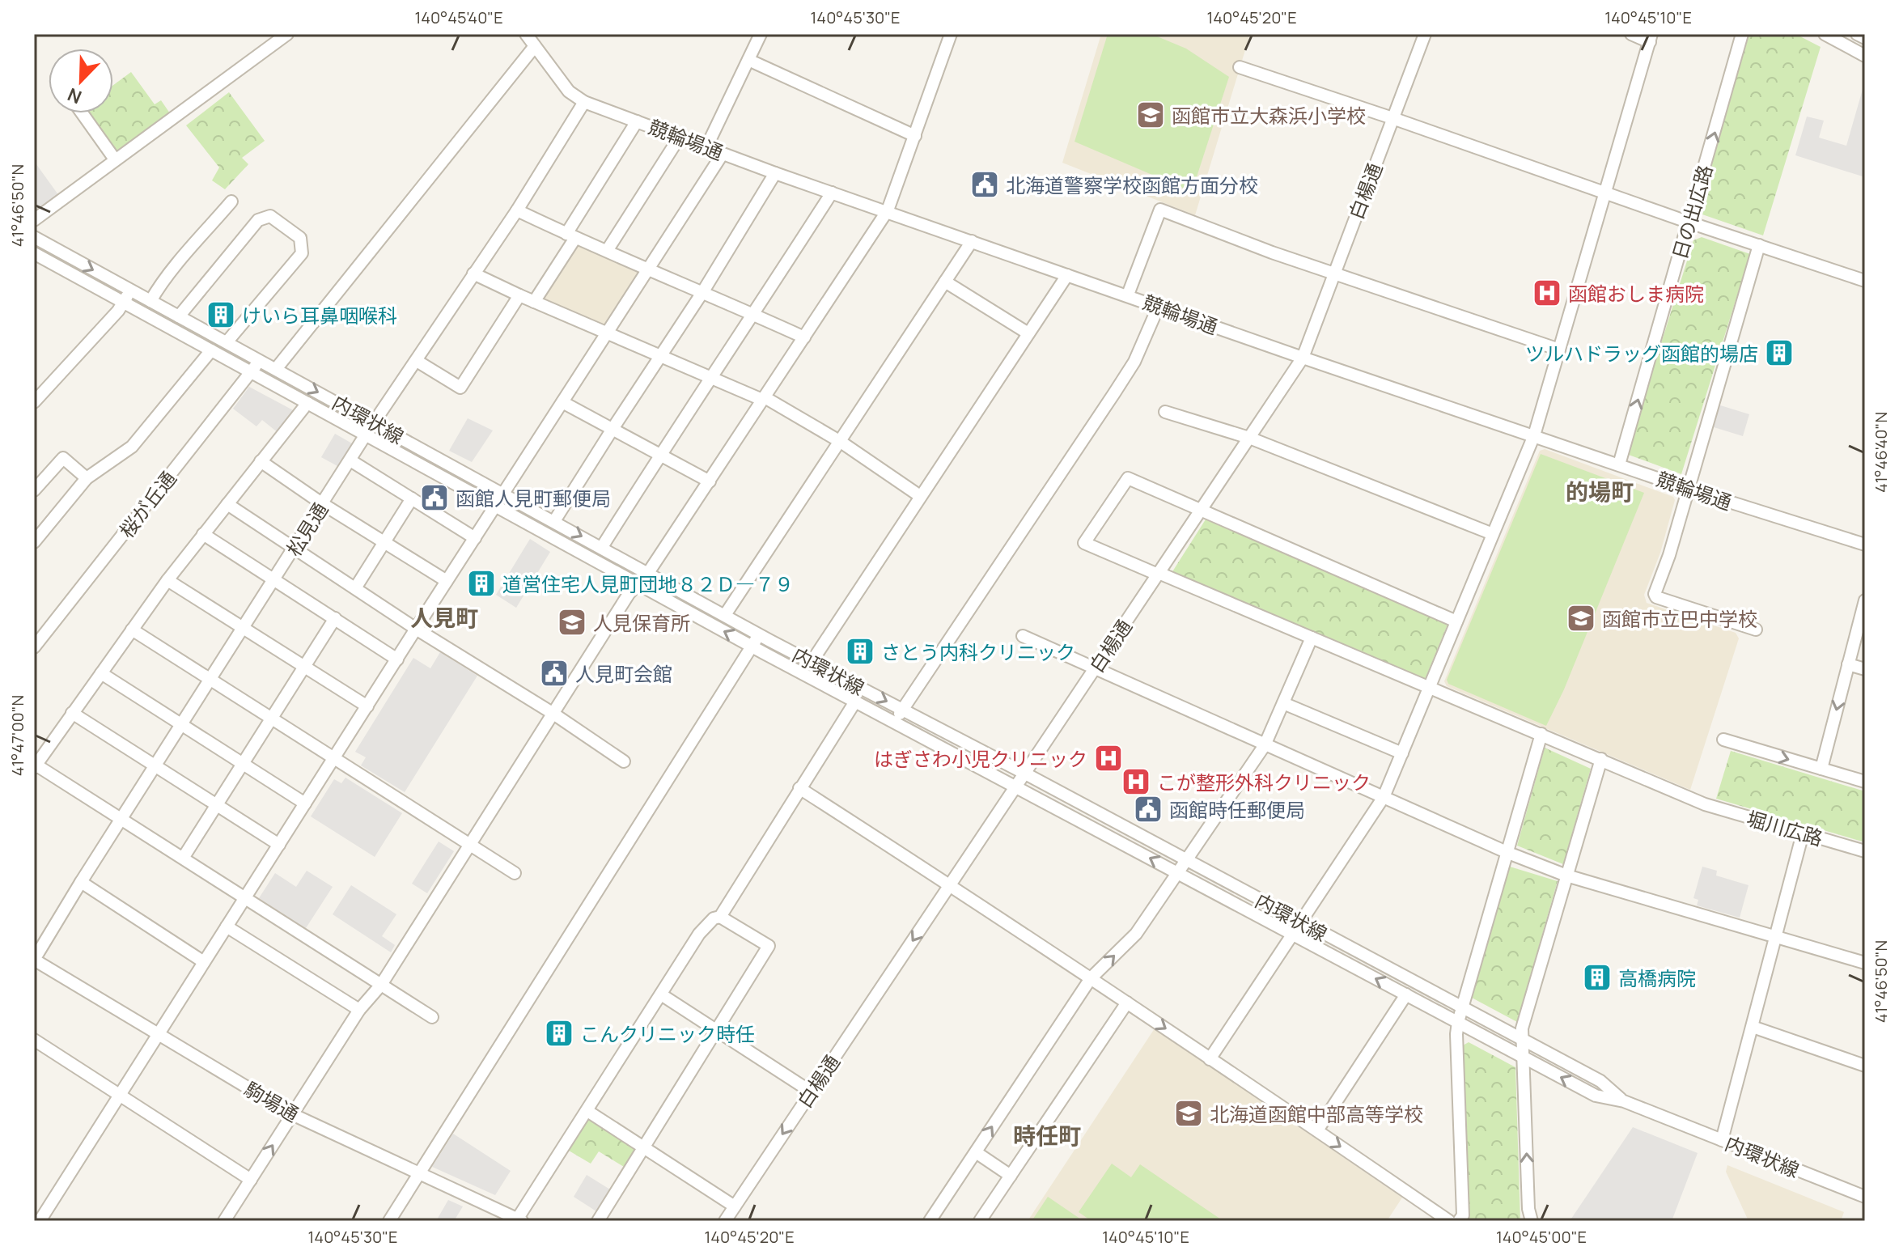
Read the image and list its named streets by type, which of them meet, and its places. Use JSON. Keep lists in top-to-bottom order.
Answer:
{
  "streets": {
    "street": [
      "競輪場通",
      "白楊通",
      "日の出広路",
      "内環状線",
      "桜が丘通",
      "松見通",
      "堀川広路",
      "駒場通"
    ]
  },
  "crossings": [
    ["競輪場通", "白楊通"],
    ["競輪場通", "日の出広路"],
    ["競輪場通", "松見通"],
    ["白楊通", "内環状線"],
    ["白楊通", "堀川広路"],
    ["内環状線", "桜が丘通"],
    ["内環状線", "松見通"],
    ["松見通", "駒場通"]
  ],
  "districts": ["的場町", "人見町", "時任町"],
  "places": {
    "school or university": [
      "函館市立大森浜小学校",
      "函館市立巴中学校",
      "人見保育所",
      "北海道函館中部高等学校"
    ],
    "public building": [
      "北海道警察学校函館方面分校",
      "函館人見町郵便局",
      "人見町会館",
      "函館時任郵便局"
    ],
    "hospital": ["函館おしま病院", "はぎさわ小児クリニック", "こが整形外科クリニック"],
    "building": [
      "けいら耳鼻咽喉科",
      "ツルハドラッグ函館的場店",
      "道営住宅人見町団地８２Ｄ―７９",
      "さとう内科クリニック",
      "高橋病院",
      "こんクリニック時任"
    ]
  },
  "north": "bottom left",
  "coordinates": [
    "140°45'40\"E",
    "140°45'30\"E",
    "140°45'20\"E",
    "140°45'10\"E",
    "41°46'50\"N",
    "41°46'40\"N",
    "41°47'00\"N",
    "140°45'00\"E"
  ]
}
